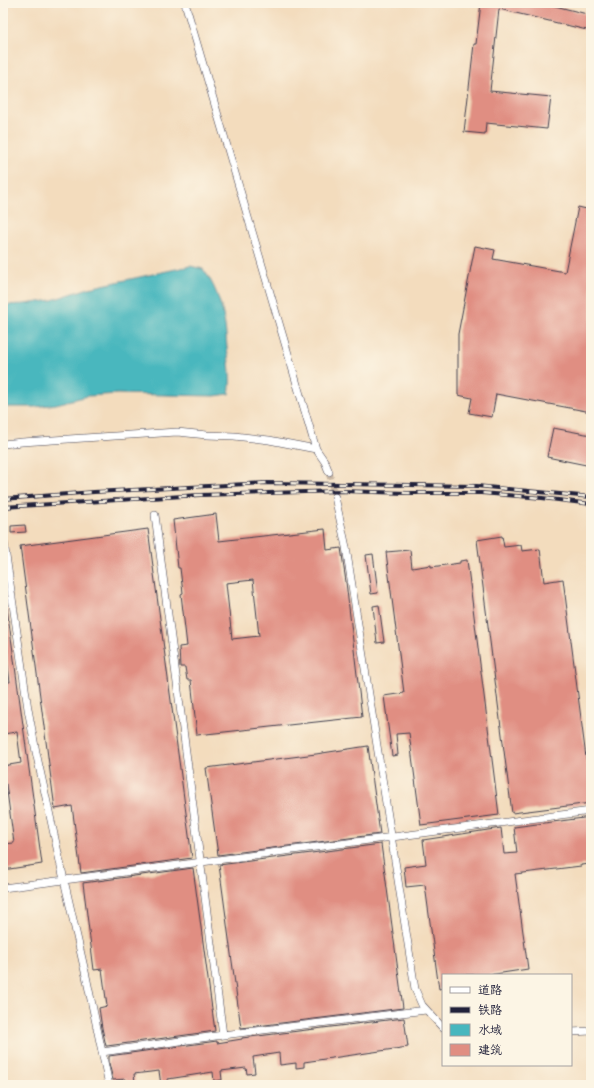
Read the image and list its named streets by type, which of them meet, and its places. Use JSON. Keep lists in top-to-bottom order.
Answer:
{
  "legend": [
    "道路",
    "铁路",
    "水域",
    "建筑"
  ]
}
